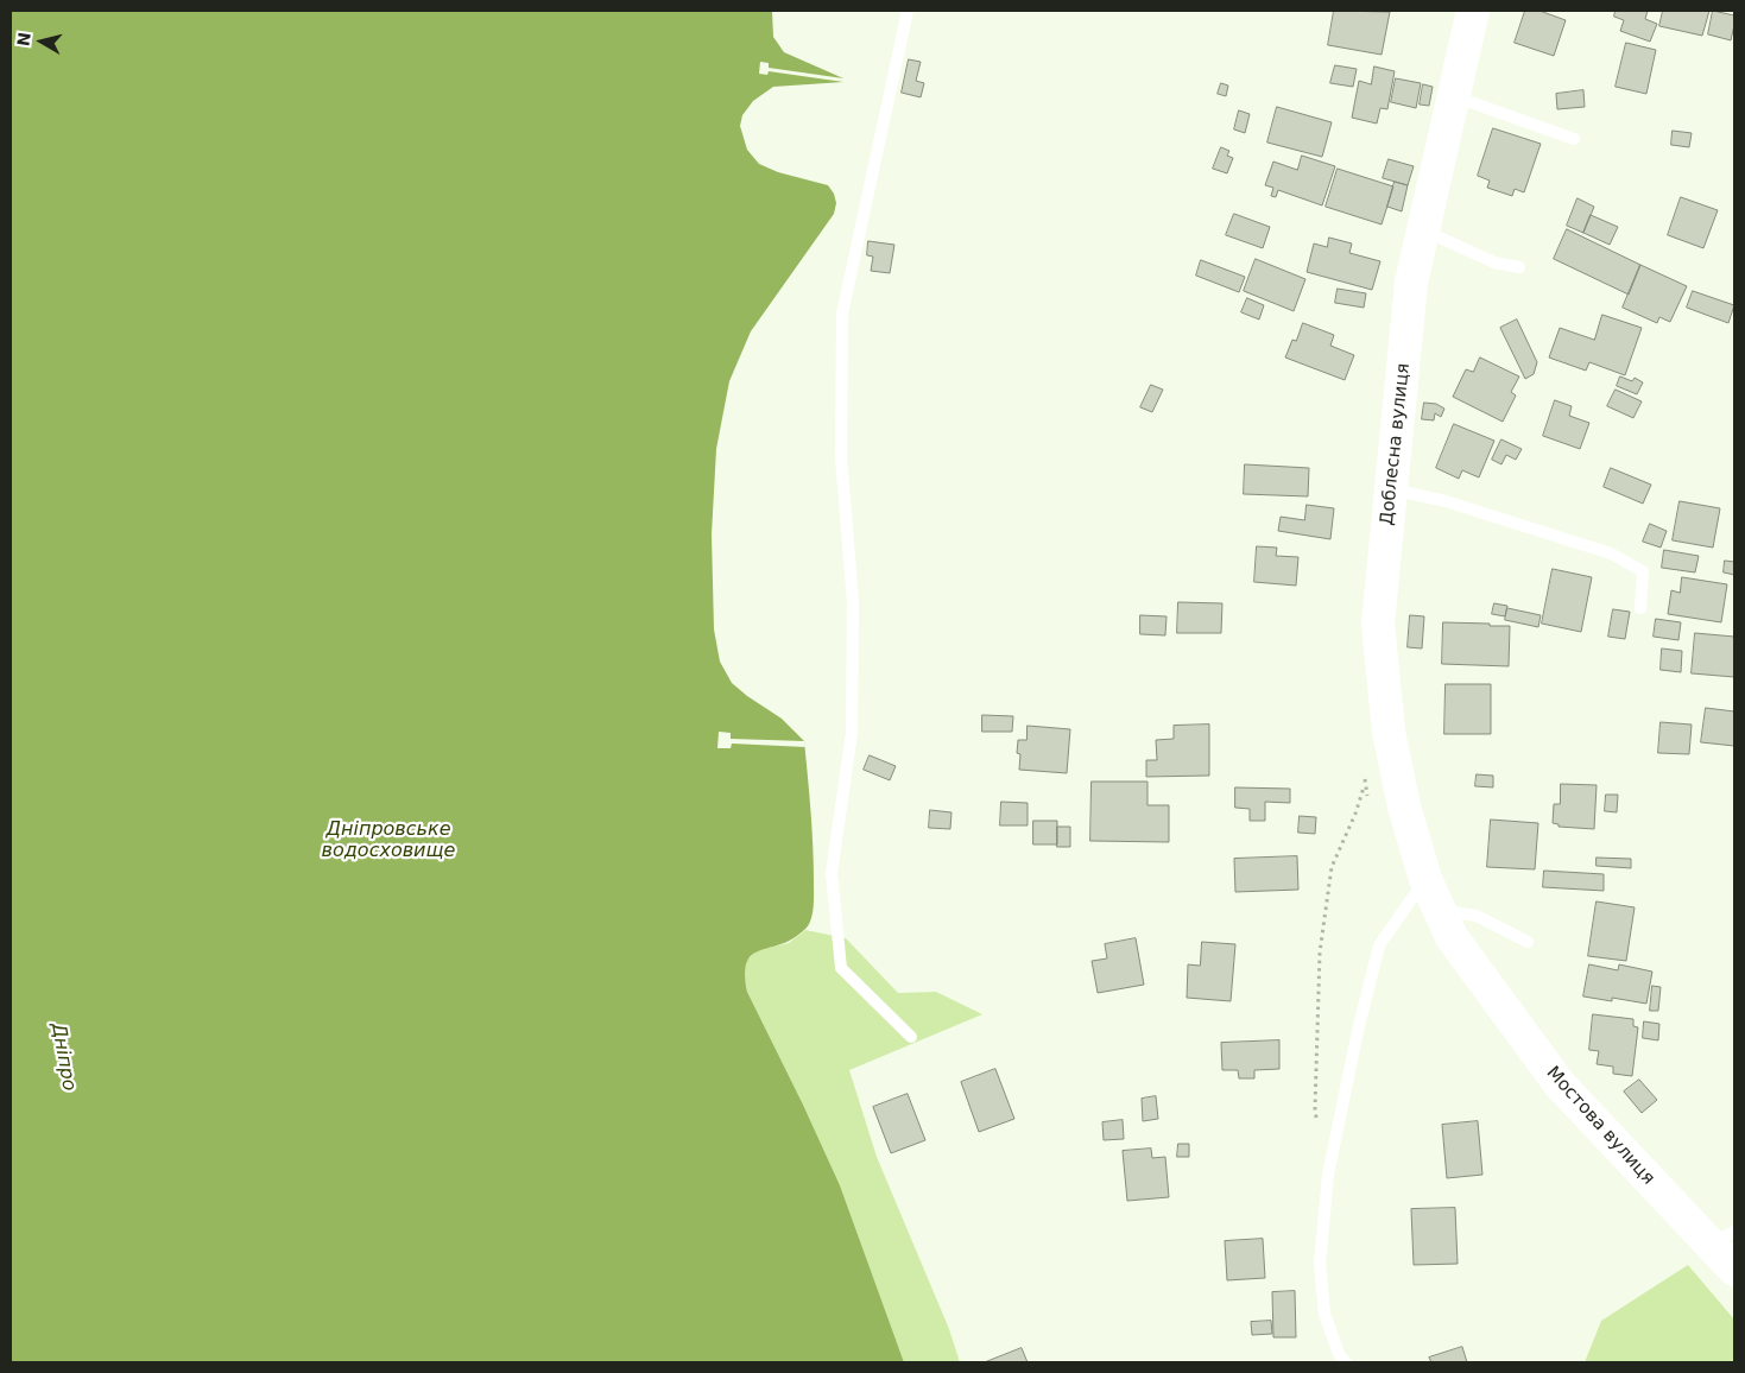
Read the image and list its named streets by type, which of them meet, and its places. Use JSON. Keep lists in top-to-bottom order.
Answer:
{
  "streets": {
    "street": ["Доблесна вулиця", "Мостова вулиця"]
  },
  "crossings": [
    ["Доблесна вулиця", "Мостова вулиця"]
  ],
  "water": ["Дніпровське водосховище", "Дніпро"],
  "north": "left"
}
